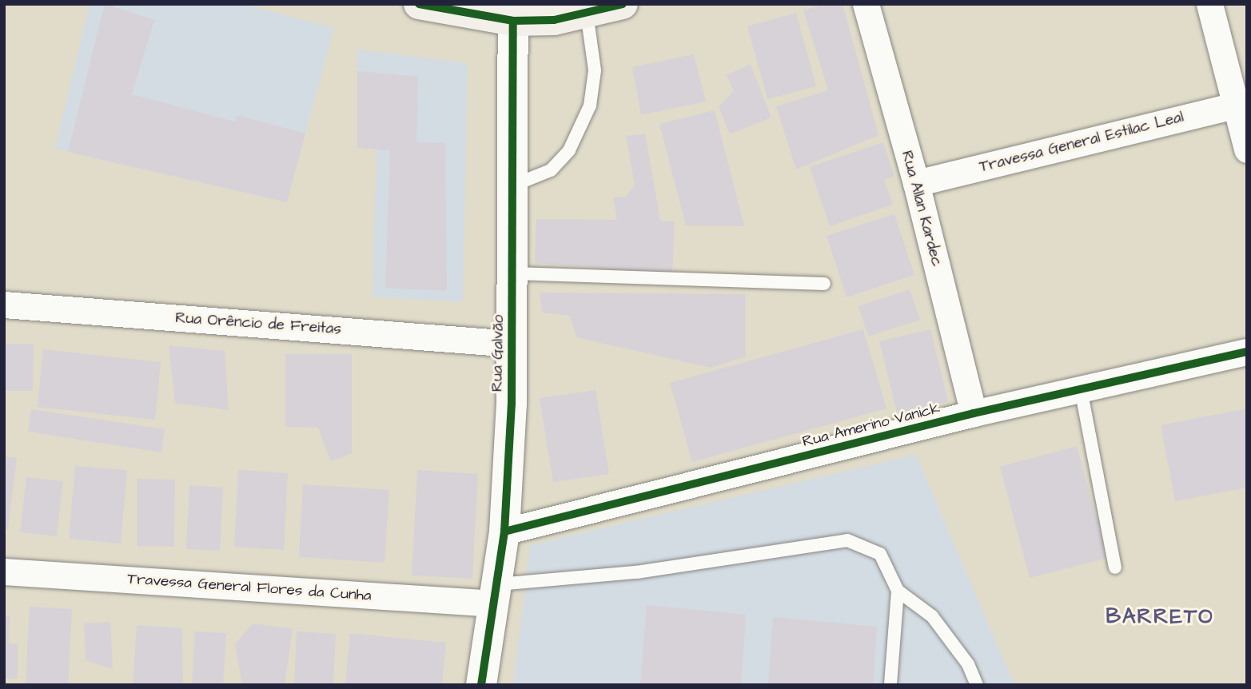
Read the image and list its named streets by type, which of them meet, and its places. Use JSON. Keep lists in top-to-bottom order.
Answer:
{
  "streets": {
    "street": [
      "Travessa General Estilac Leal",
      "Rua Allan Kardec",
      "Rua Orêncio de Freitas",
      "Rua Galvão",
      "Rua Amerino Vanick",
      "Travessa General Flores da Cunha"
    ]
  },
  "crossings": [
    ["Travessa General Estilac Leal", "Rua Allan Kardec"],
    ["Rua Allan Kardec", "Rua Amerino Vanick"],
    ["Rua Orêncio de Freitas", "Rua Galvão"],
    ["Rua Galvão", "Rua Amerino Vanick"],
    ["Rua Galvão", "Travessa General Flores da Cunha"]
  ],
  "districts": ["BARRETO"]
}
